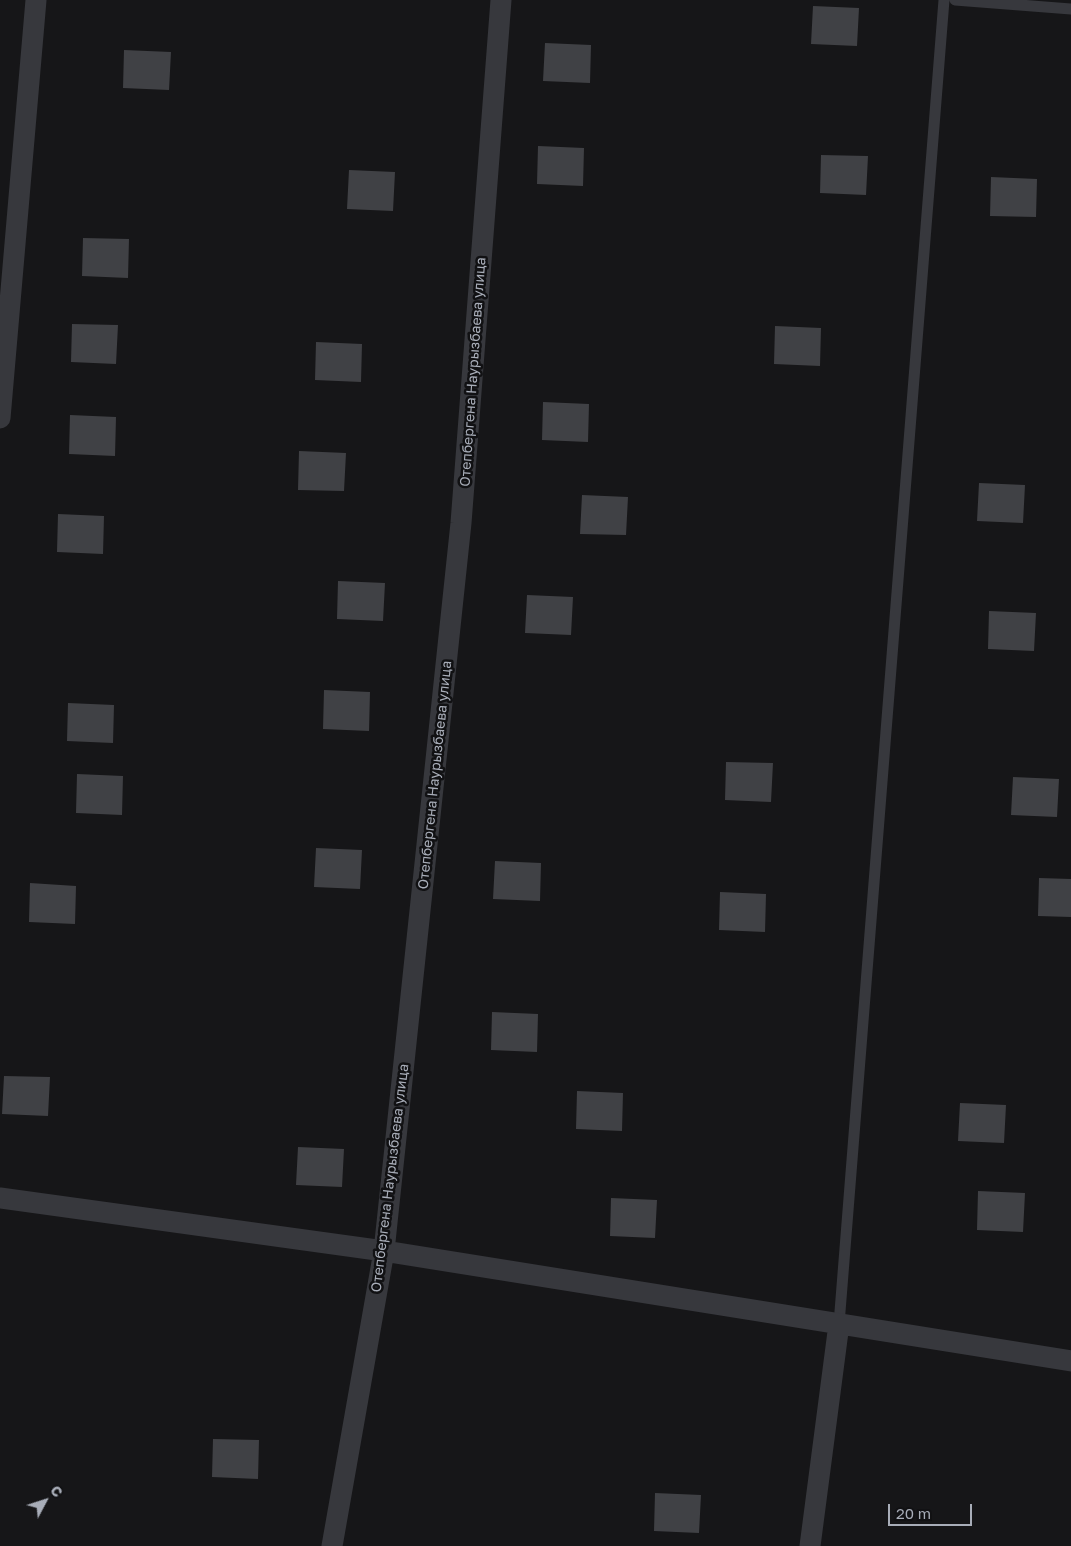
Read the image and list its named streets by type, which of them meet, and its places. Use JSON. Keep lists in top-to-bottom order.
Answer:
{
  "streets": {
    "street": ["Отепбергена Наурызбаева улица"]
  },
  "scale_bar": "20 m",
  "north": "top right"
}
